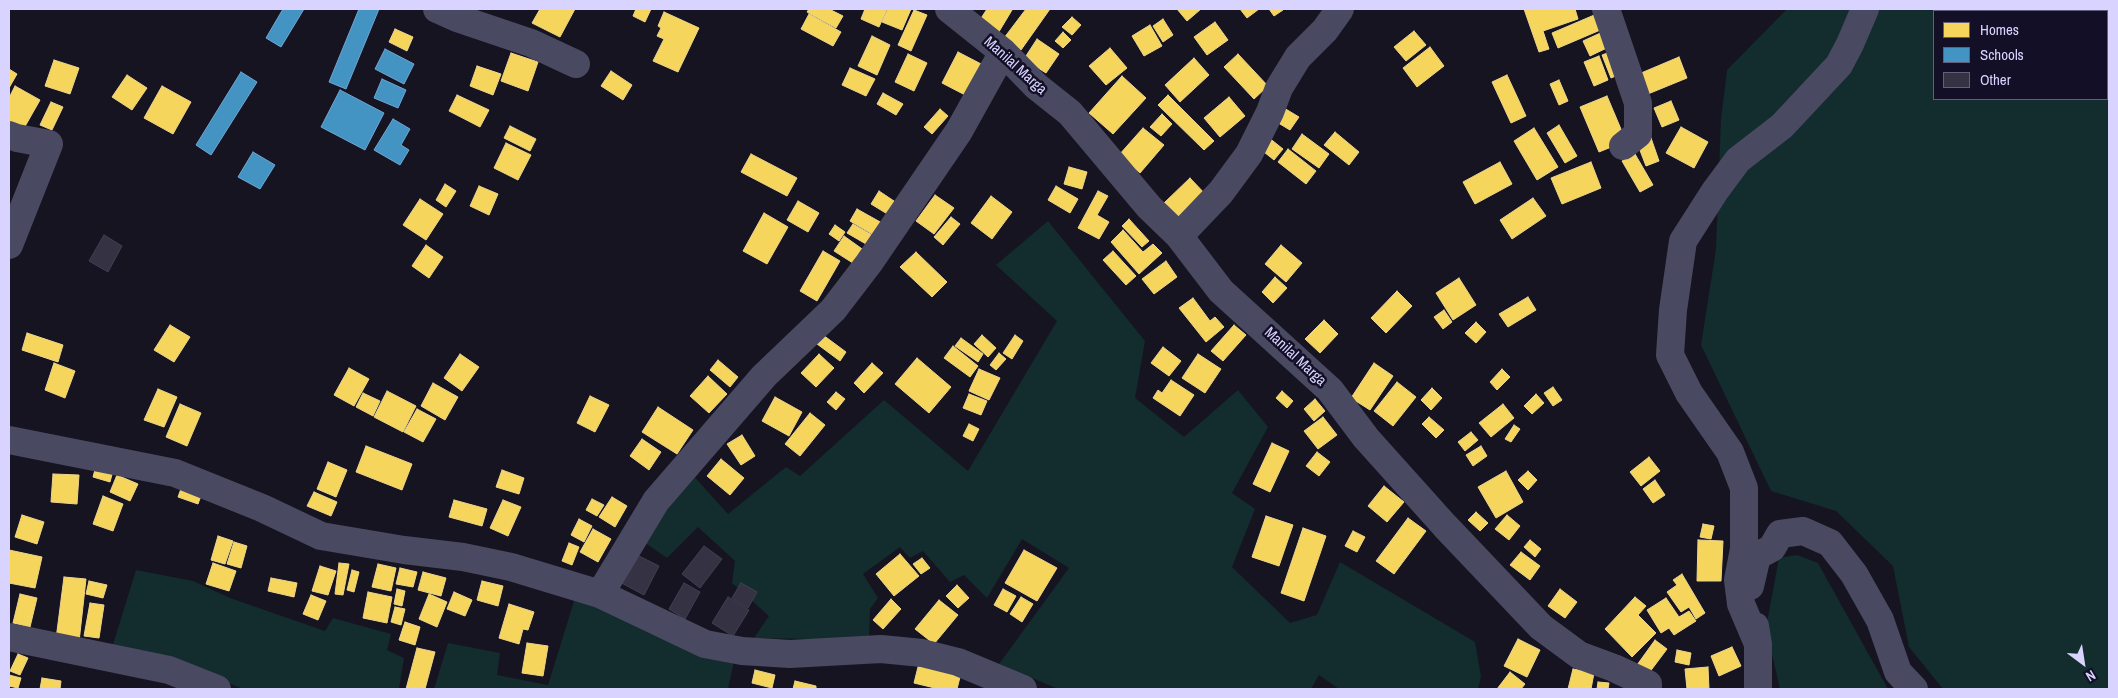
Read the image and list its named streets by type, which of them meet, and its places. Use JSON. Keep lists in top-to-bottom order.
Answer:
{
  "streets": {
    "street": ["Manilal Marga"]
  },
  "legend": ["Homes", "Schools", "Other"],
  "north": "bottom right"
}
